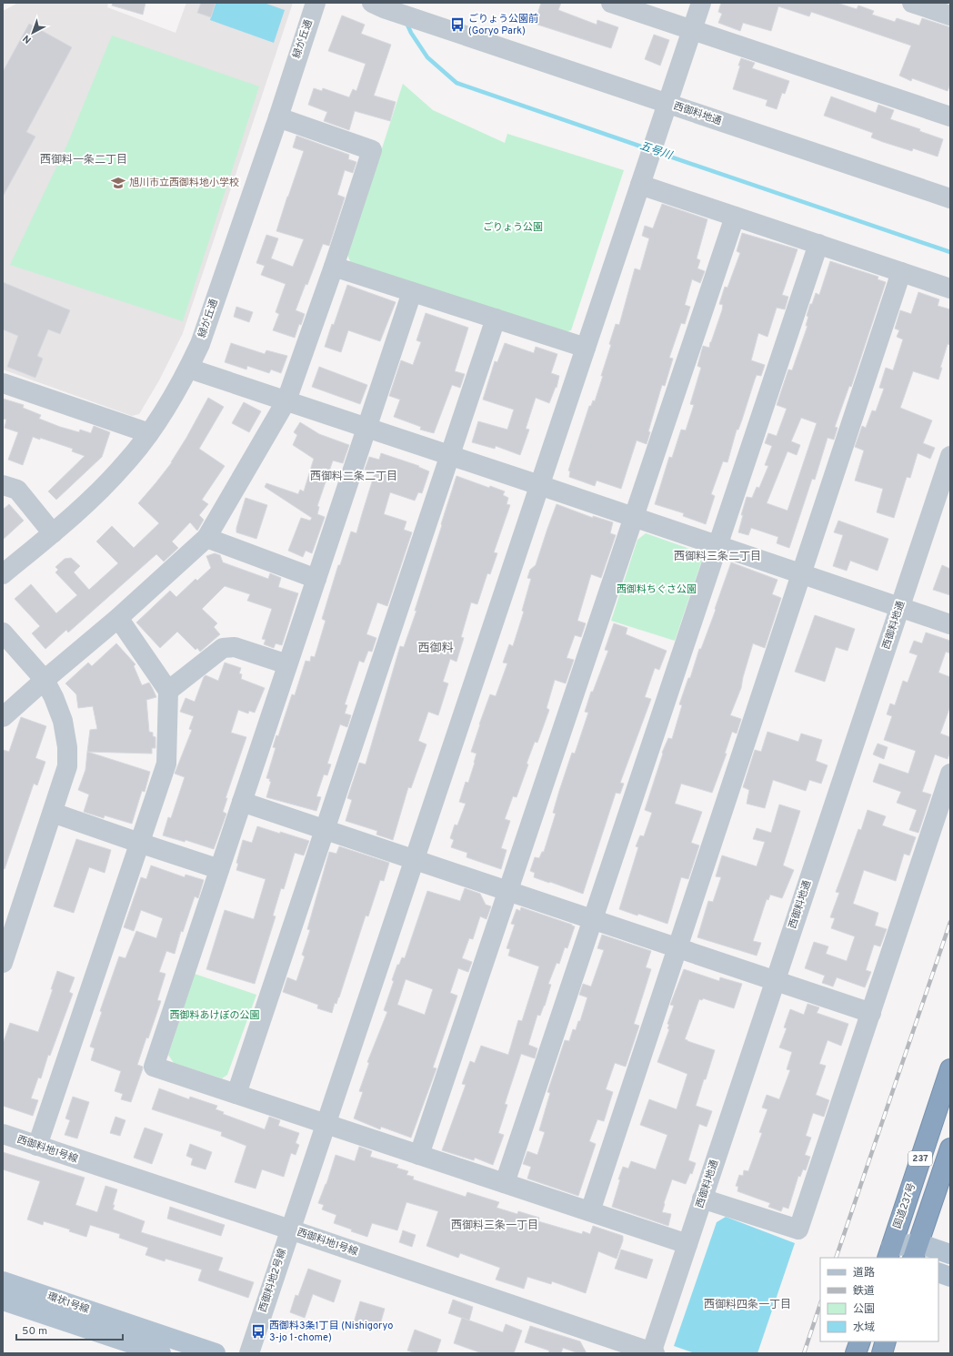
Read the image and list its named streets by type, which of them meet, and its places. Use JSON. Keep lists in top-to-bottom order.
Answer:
{
  "streets": {
    "highway": ["237", "国道237号"],
    "main road": ["環状1号線"],
    "street": [
      "緑が丘通",
      "西御料地通",
      "西御料地1号線",
      "西御料地2号線"
    ]
  },
  "crossings": [
    ["西御料地通", "西御料地1号線"],
    ["西御料地通", "西御料地2号線"],
    ["西御料地1号線", "西御料地2号線"]
  ],
  "districts": [
    "西御料一条二丁目",
    "西御料二条二丁目",
    "西御料三条二丁目",
    "西御料",
    "西御料三条一丁目",
    "西御料四条一丁目"
  ],
  "water": ["五号川"],
  "parks": ["ごりょう公園", "西御料ちぐさ公園", "西御料あけぼの公園"],
  "places": {
    "bus stop": ["ごりょう公園前 (Goryo Park)", "西御料3条1丁目 (Nishigoryo 3-jo 1-chome)"],
    "school or university": ["旭川市立西御料地小学校"]
  },
  "legend": [
    "道路",
    "鉄道",
    "公園",
    "水域"
  ],
  "scale_bar": "50 m",
  "north": "bottom left"
}
